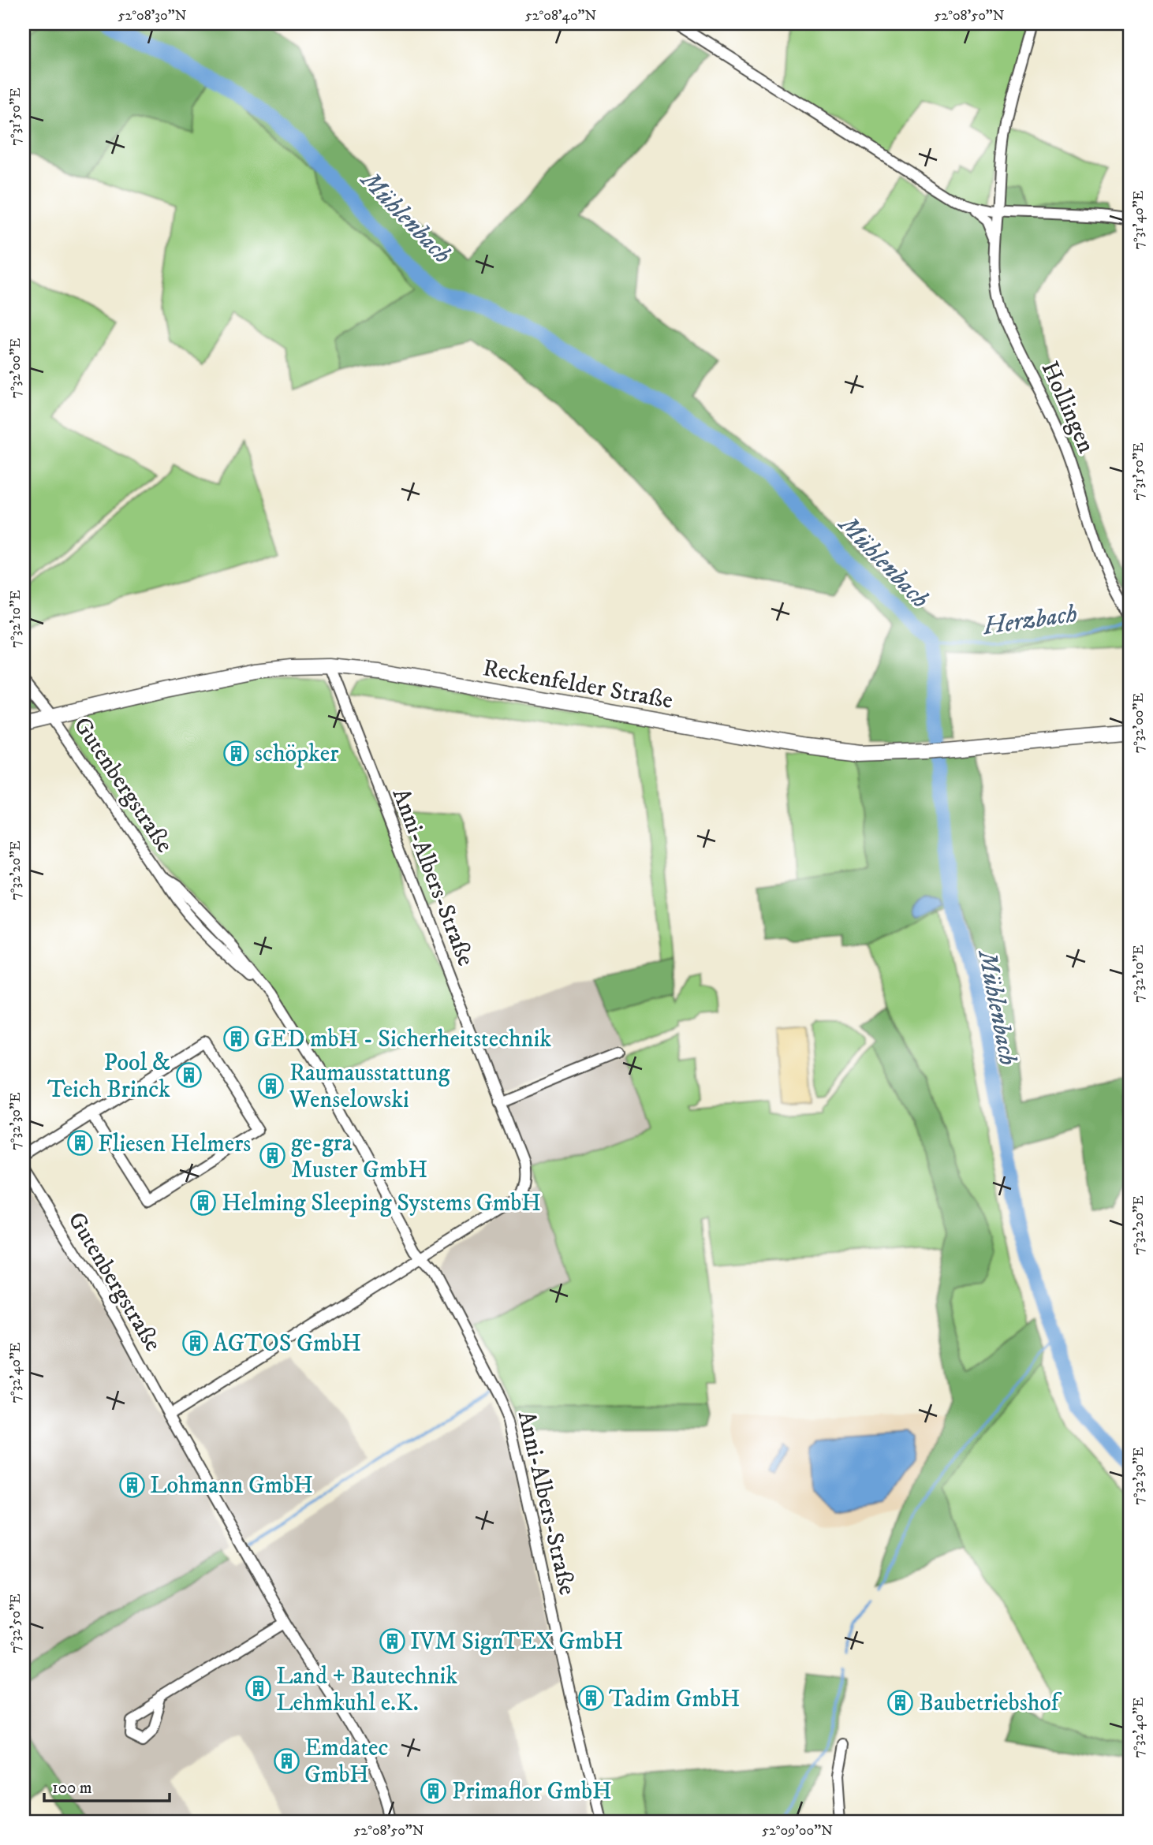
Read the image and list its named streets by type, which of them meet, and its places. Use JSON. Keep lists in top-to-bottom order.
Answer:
{
  "streets": {
    "street": [
      "Hollingen",
      "Reckenfelder Straße",
      "Gutenbergstraße",
      "Anni-Albers-Straße"
    ]
  },
  "crossings": [
    ["Reckenfelder Straße", "Gutenbergstraße"],
    ["Reckenfelder Straße", "Anni-Albers-Straße"],
    ["Gutenbergstraße", "Anni-Albers-Straße"]
  ],
  "water": ["Mühlenbach", "Herzbach"],
  "places": {
    "building": [
      "schöpker",
      "GED mbH - Sicherheitstechnik",
      "Pool & Teich Brinck",
      "Raumausstattung Wenselowski",
      "Fliesen Helmers",
      "ge-gra Muster GmbH",
      "Helming Sleeping Systems GmbH",
      "AGTOS GmbH",
      "Lohmann GmbH",
      "IVM SignTEX GmbH",
      "Land + Bautechnik Lehmkuhl e.K.",
      "Tadim GmbH",
      "Baubetriebshof",
      "Emdatec GmbH",
      "Primaflor GmbH"
    ]
  },
  "scale_bar": "100 m",
  "coordinates": [
    "52°08'30\"N",
    "52°08'40\"N",
    "52°08'50\"N",
    "7°31'50\"E",
    "7°31'40\"E",
    "7°32'00\"E",
    "7°32'10\"E",
    "7°32'20\"E",
    "7°32'30\"E",
    "7°32'40\"E",
    "7°32'50\"E",
    "52°09'00\"N"
  ]
}
